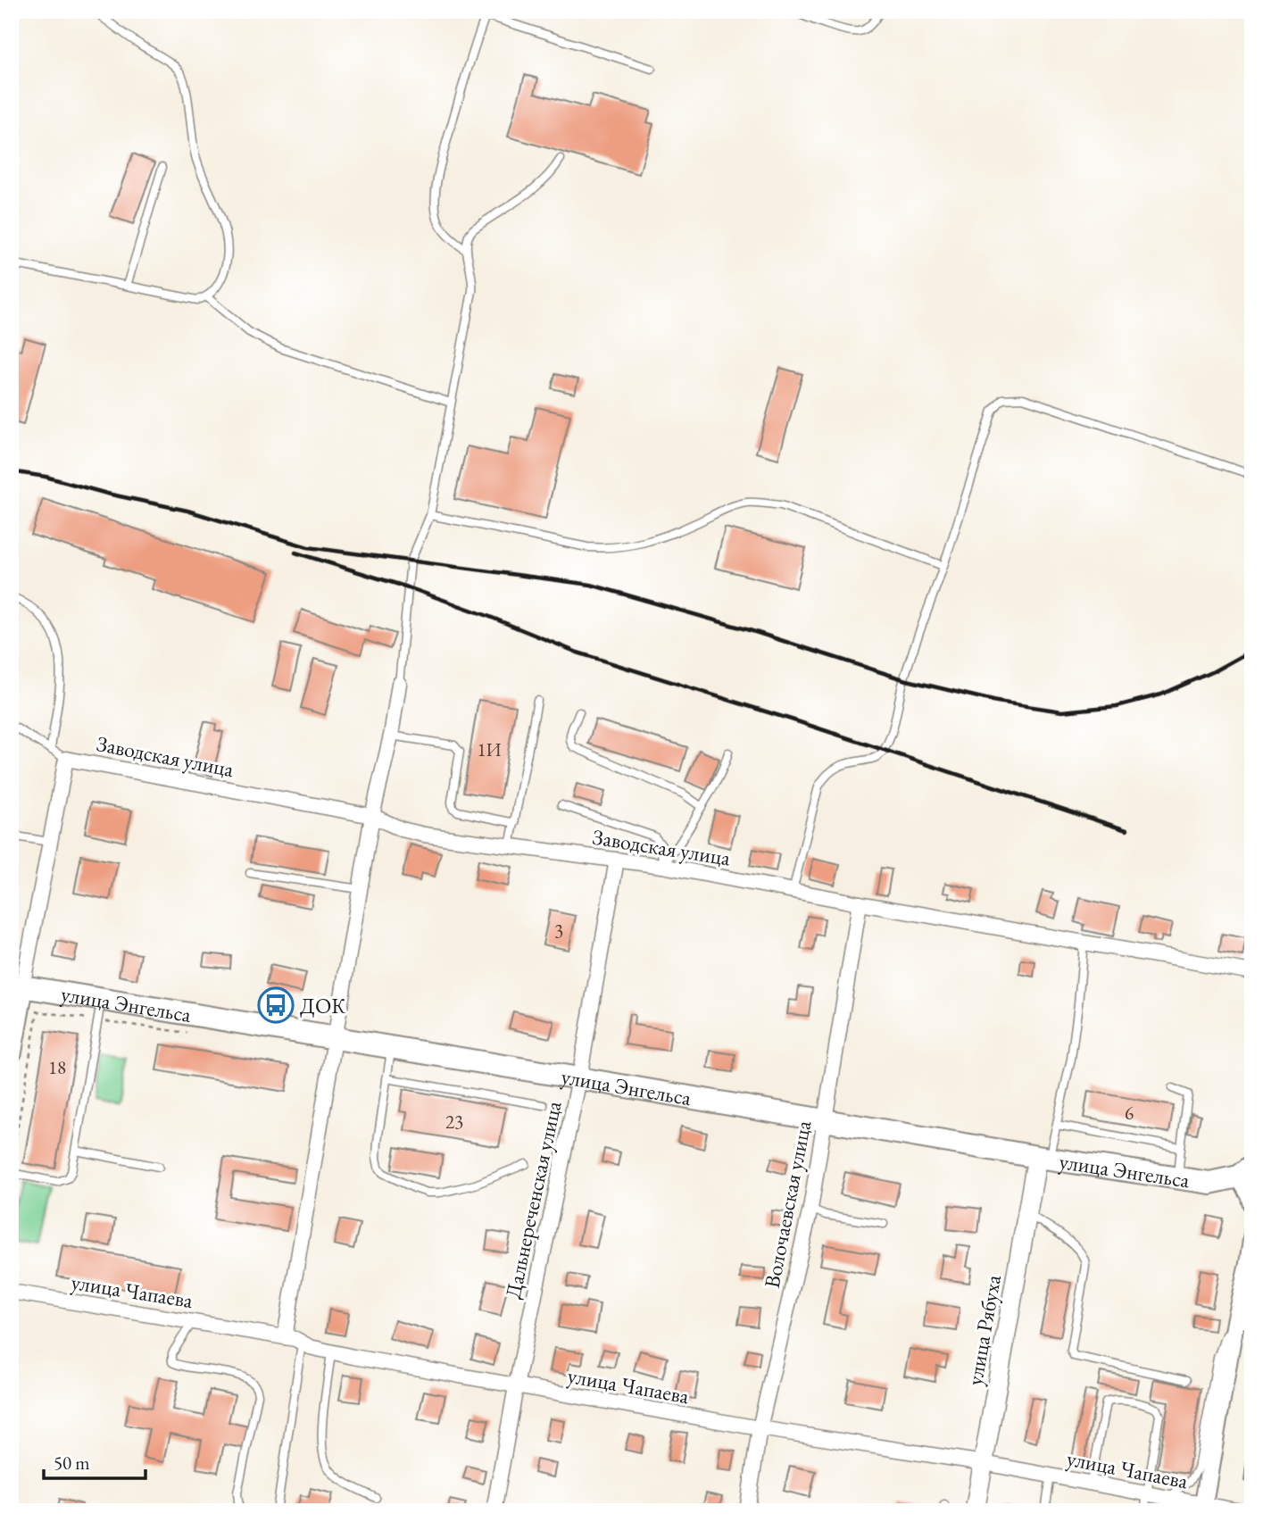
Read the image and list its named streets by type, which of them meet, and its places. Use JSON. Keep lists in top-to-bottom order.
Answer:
{
  "streets": {
    "main road": ["улица Энгельса", "улица Рябуха"],
    "street": [
      "Заводская улица",
      "Дальнереченская улица",
      "Волочаевская улица",
      "улица Чапаева"
    ]
  },
  "crossings": [
    ["Заводская улица", "Дальнереченская улица"],
    ["Заводская улица", "Волочаевская улица"],
    ["улица Энгельса", "Дальнереченская улица"],
    ["улица Энгельса", "Волочаевская улица"],
    ["улица Энгельса", "улица Рябуха"],
    ["Дальнереченская улица", "улица Чапаева"],
    ["Волочаевская улица", "улица Чапаева"],
    ["улица Чапаева", "улица Рябуха"]
  ],
  "places": {
    "bus stop": ["ДОК"]
  },
  "house_numbers": [
    "1И",
    "3",
    "18",
    "6",
    "23"
  ],
  "scale_bar": "50 m"
}
